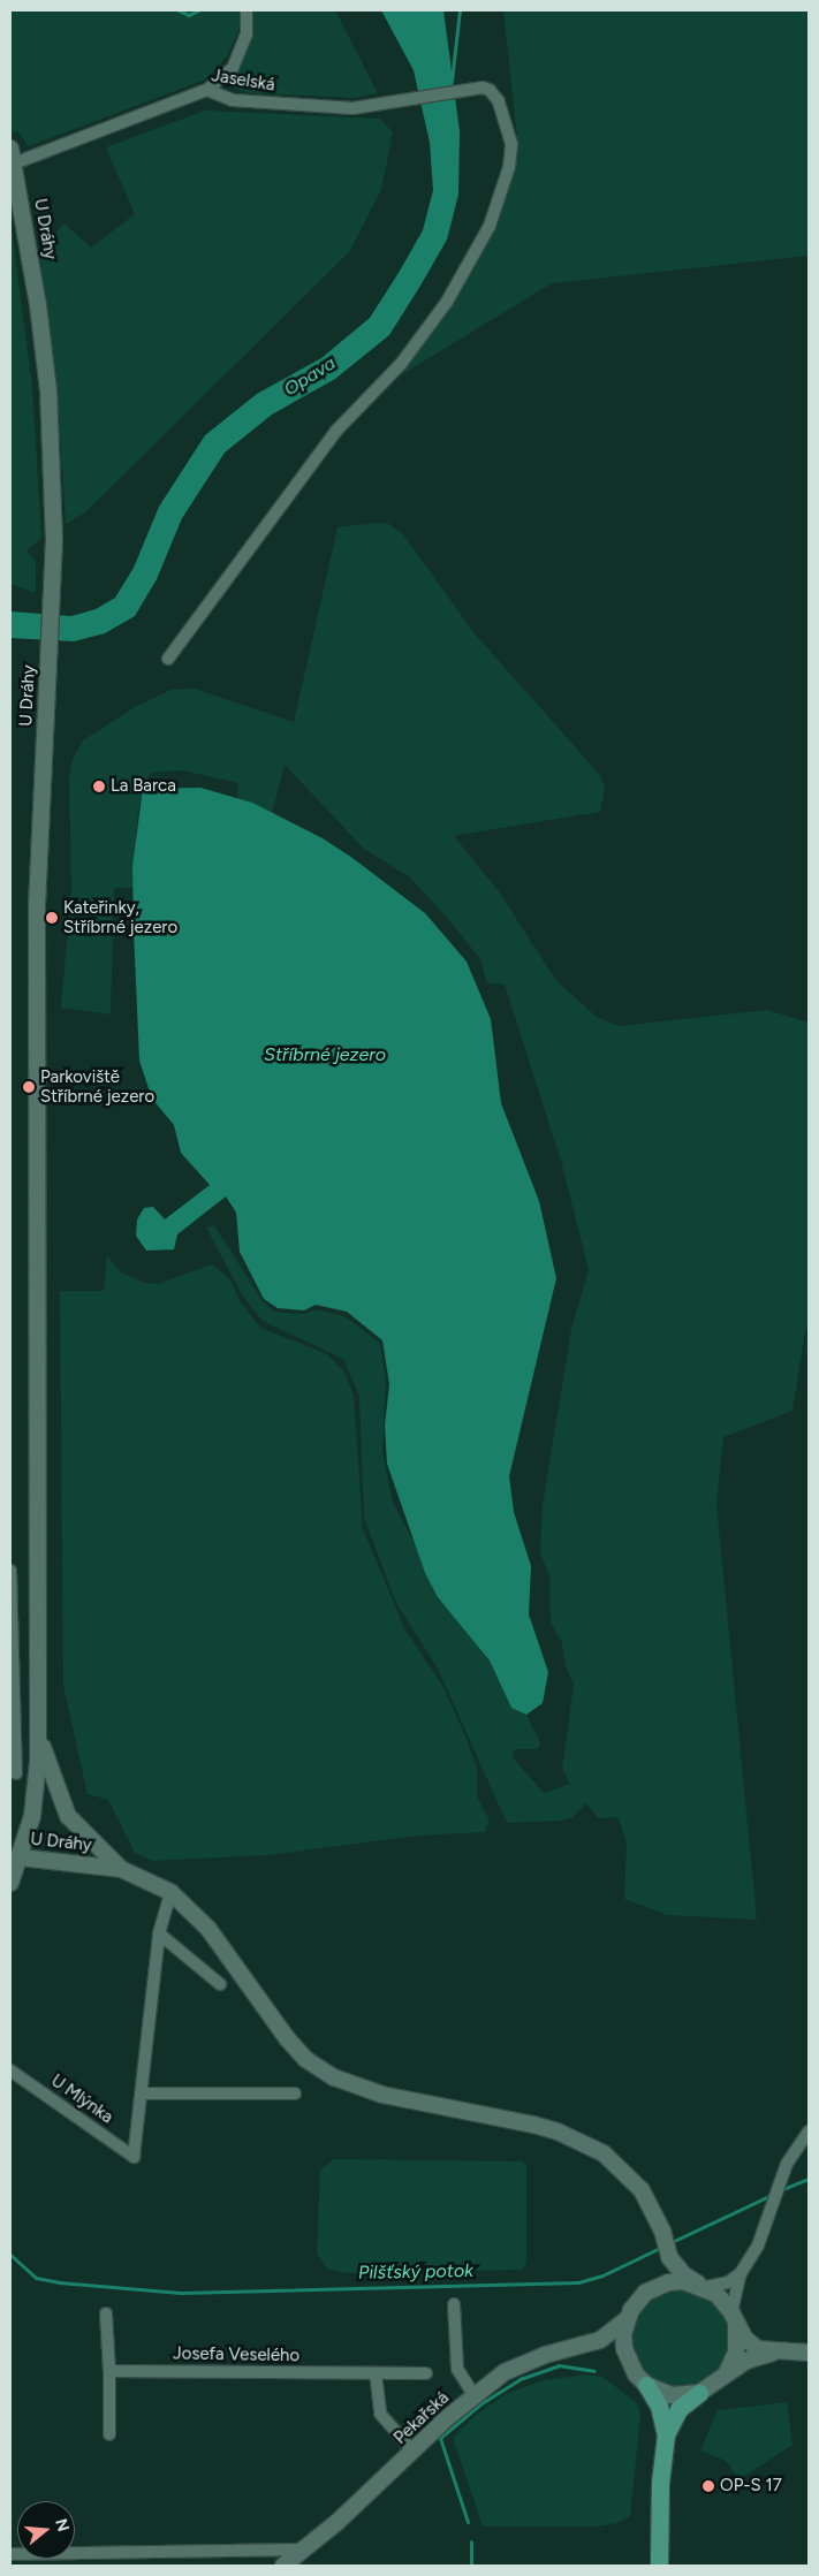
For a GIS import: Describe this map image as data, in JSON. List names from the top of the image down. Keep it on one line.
{"streets":{"street":["Jaselská","U Dráhy","U Mlýnka","Josefa Veselého","Pekařská"]},"crossings":[["Jaselská","U Dráhy"]],"water":["Opava","Stříbrné jezero","Pilšťský potok"],"places":["La Barca","Kateřinky, Stříbrné jezero","Parkoviště Stříbrné jezero","OP-S 17"],"north":"right"}
